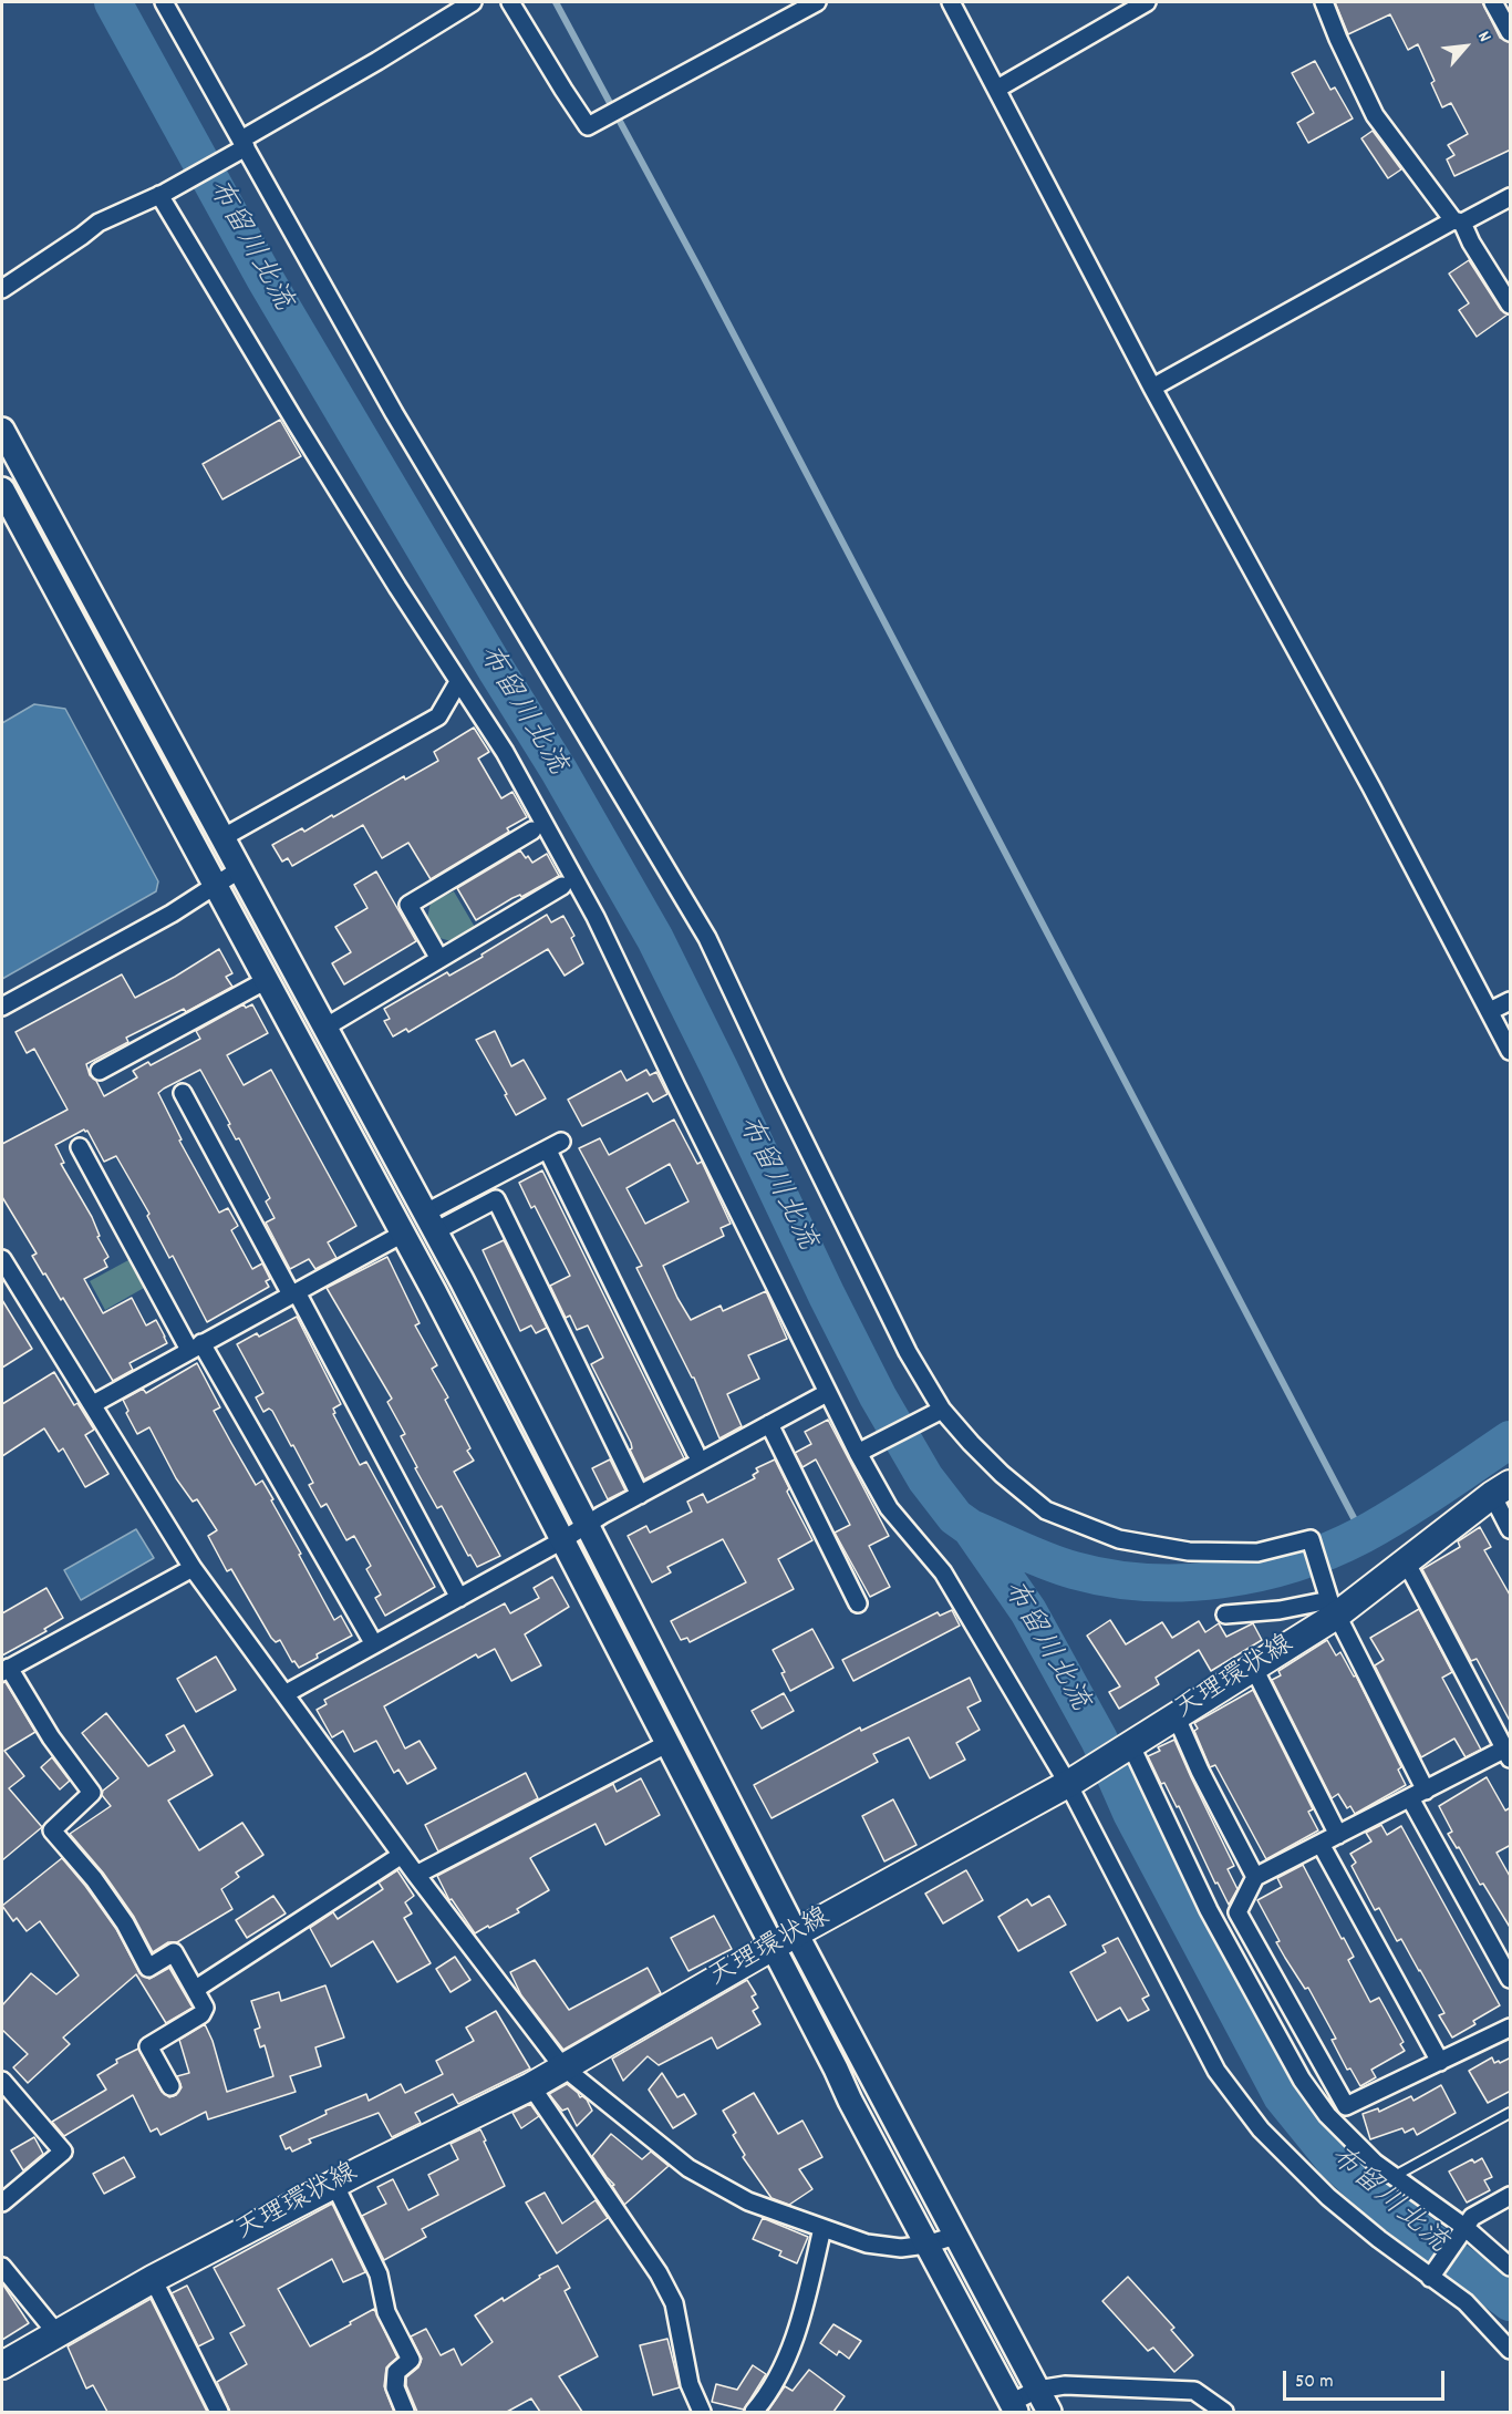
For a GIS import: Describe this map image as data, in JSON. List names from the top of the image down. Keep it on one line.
{"streets":{"main road":["天理環状線"]},"water":["布留川北流"],"scale_bar":"50 m","north":"top right"}
